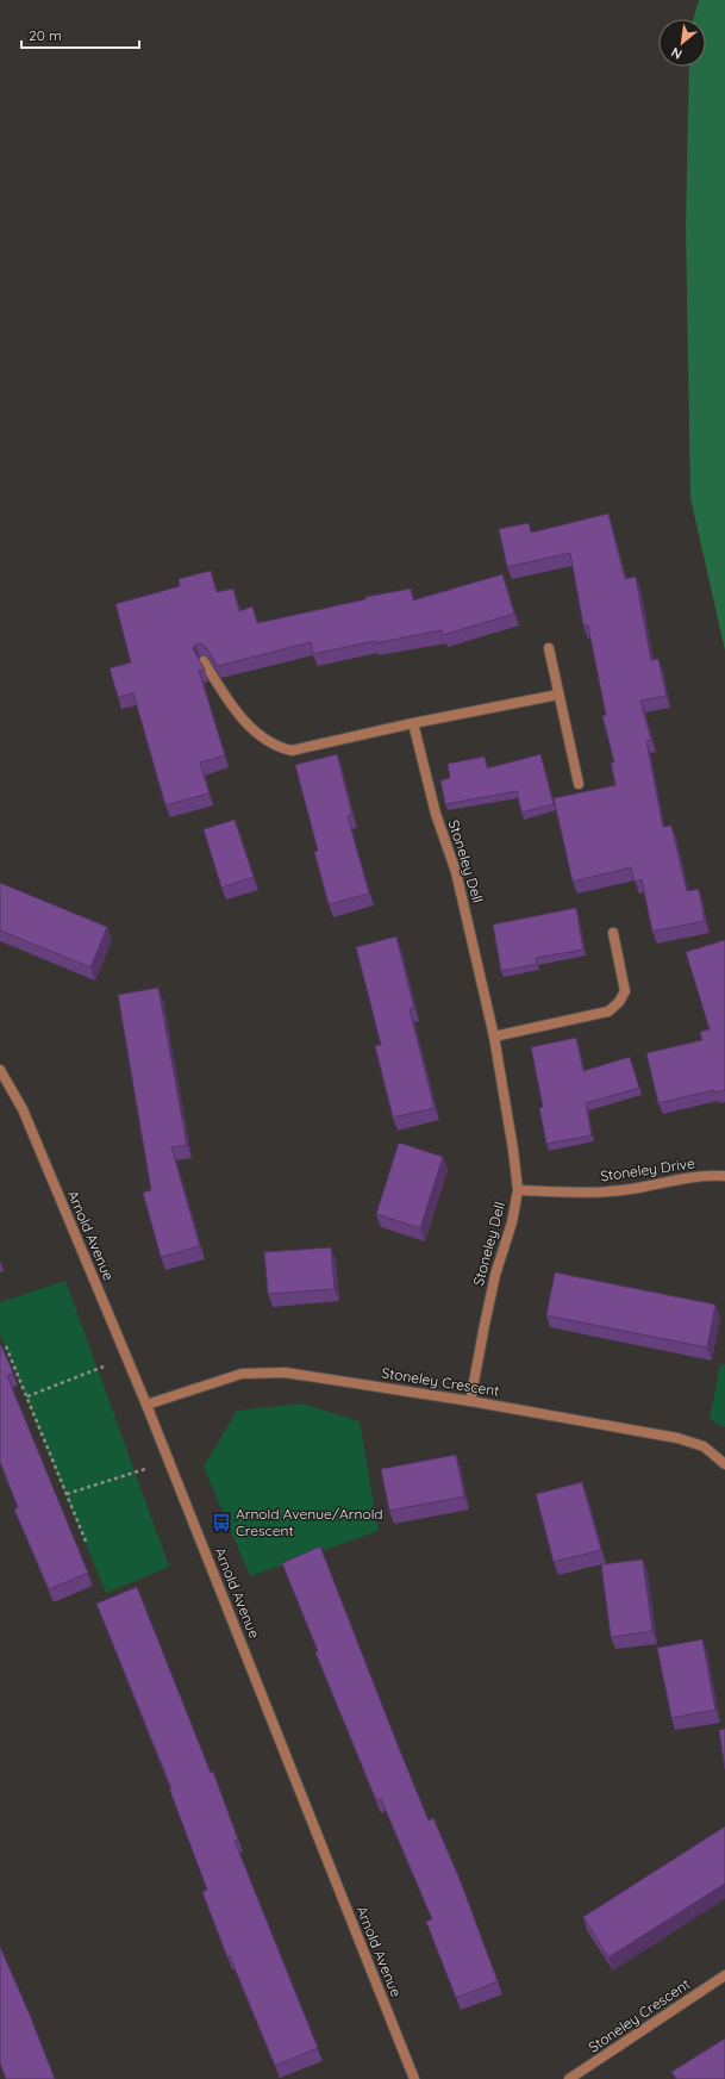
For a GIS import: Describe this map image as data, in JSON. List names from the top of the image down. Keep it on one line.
{"streets":{"street":["Stoneley Dell","Stoneley Drive","Arnold Avenue","Stoneley Crescent"]},"crossings":[["Stoneley Dell","Stoneley Drive"],["Stoneley Dell","Stoneley Crescent"],["Arnold Avenue","Stoneley Crescent"]],"places":{"bus stop":["Arnold Avenue/Arnold Crescent"]},"scale_bar":"20 m","north":"bottom left"}
